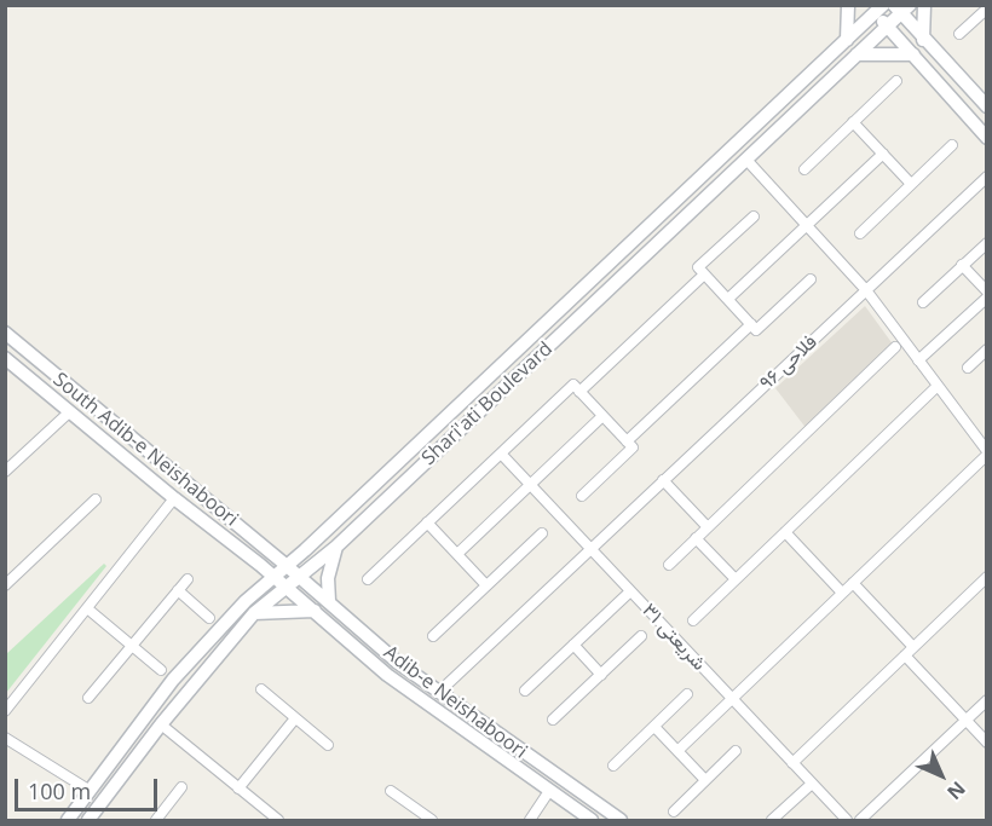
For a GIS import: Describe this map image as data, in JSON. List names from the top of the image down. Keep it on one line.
{"streets":{"main road":["Shari'ati Boulevard","South Adib-e Neishaboori","Adib-e Neishaboori"],"street":["فلاحی ۹۶","شریعتی ۳۱"]},"crossings":[["فلاحی ۹۶","شریعتی ۳۱"],["فلاحی ۹۶","Adib-e Neishaboori"],["Shari'ati Boulevard","South Adib-e Neishaboori"],["Shari'ati Boulevard","Adib-e Neishaboori"],["South Adib-e Neishaboori","Adib-e Neishaboori"]],"scale_bar":"100 m","north":"bottom right"}
